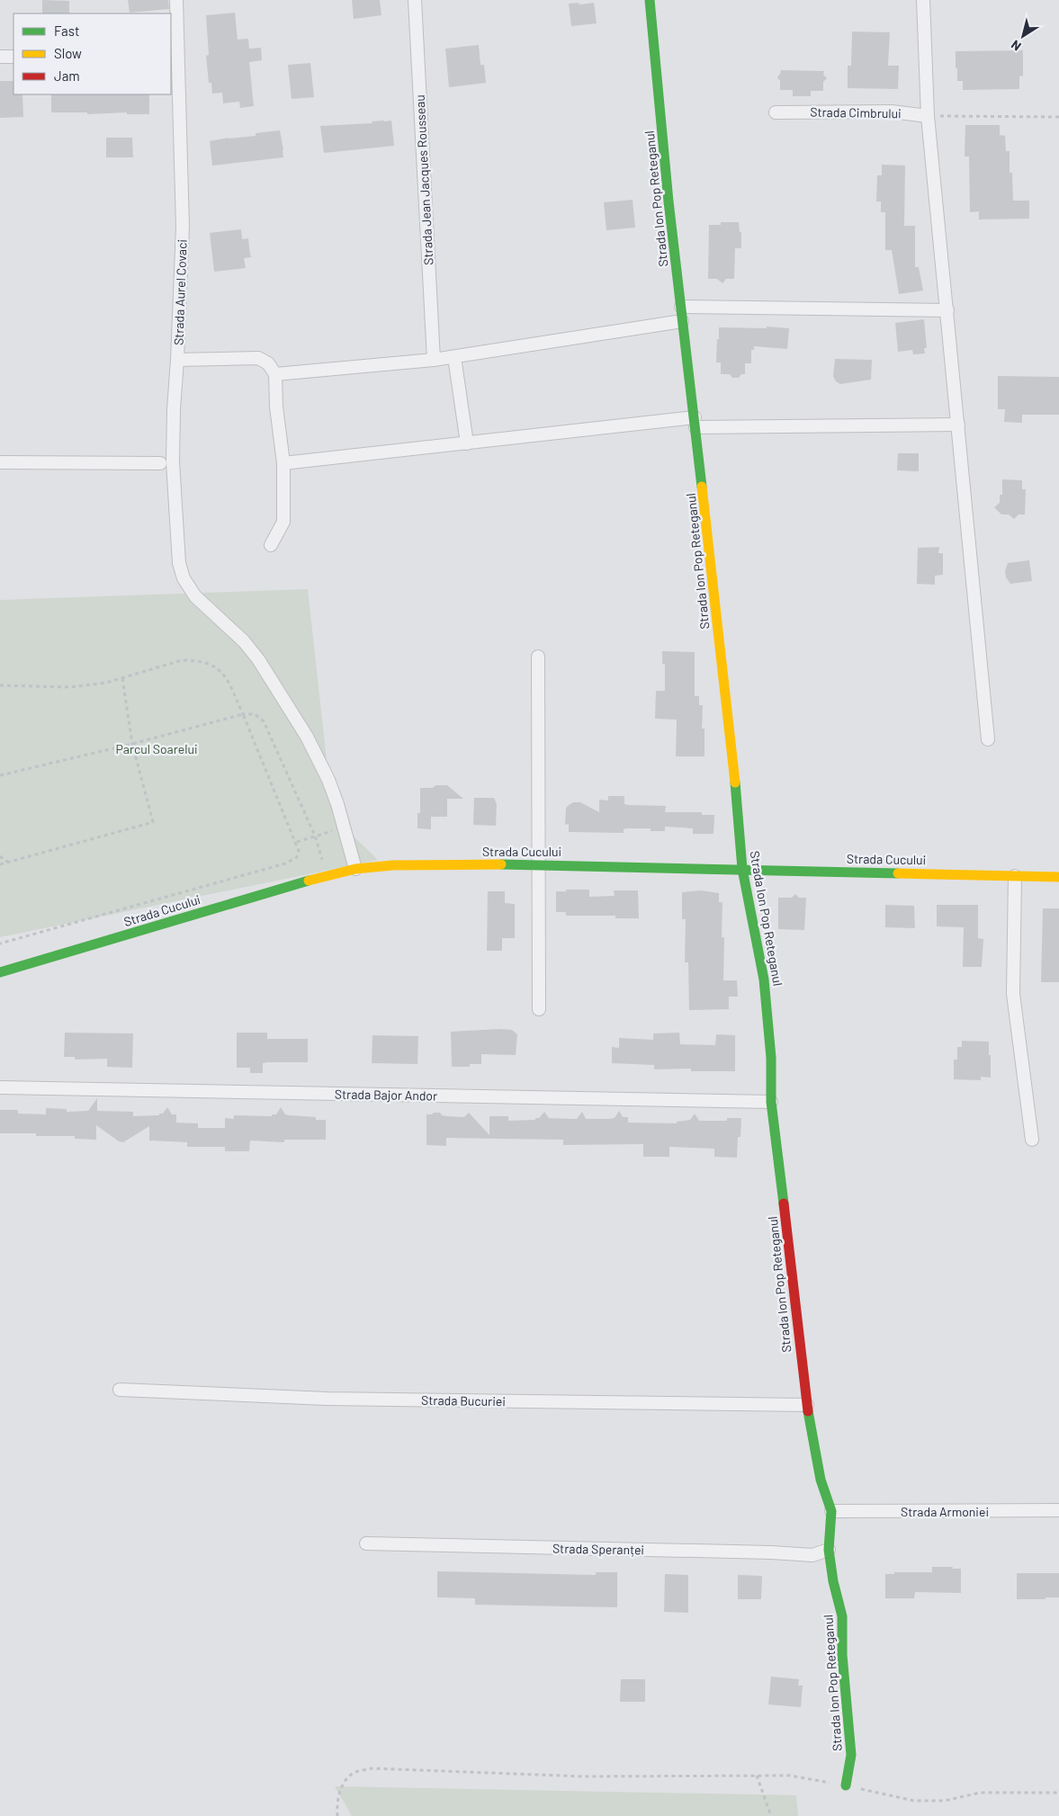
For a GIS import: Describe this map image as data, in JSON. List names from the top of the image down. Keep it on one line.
{"streets":{"street":["Strada Cimbrului","Strada Jean Jacques Rousseau","Strada Ion Pop Reteganul","Strada Aurel Covaci","Strada Cucului","Strada Bajor Andor","Strada Bucuriei","Strada Armoniei","Strada Speranței"]},"crossings":[["Strada Ion Pop Reteganul","Strada Cucului"],["Strada Ion Pop Reteganul","Strada Bajor Andor"],["Strada Ion Pop Reteganul","Strada Bucuriei"],["Strada Ion Pop Reteganul","Strada Armoniei"],["Strada Ion Pop Reteganul","Strada Speranței"]],"parks":["Parcul Soarelui"],"legend":["Fast","Slow","Jam"],"north":"bottom left"}
